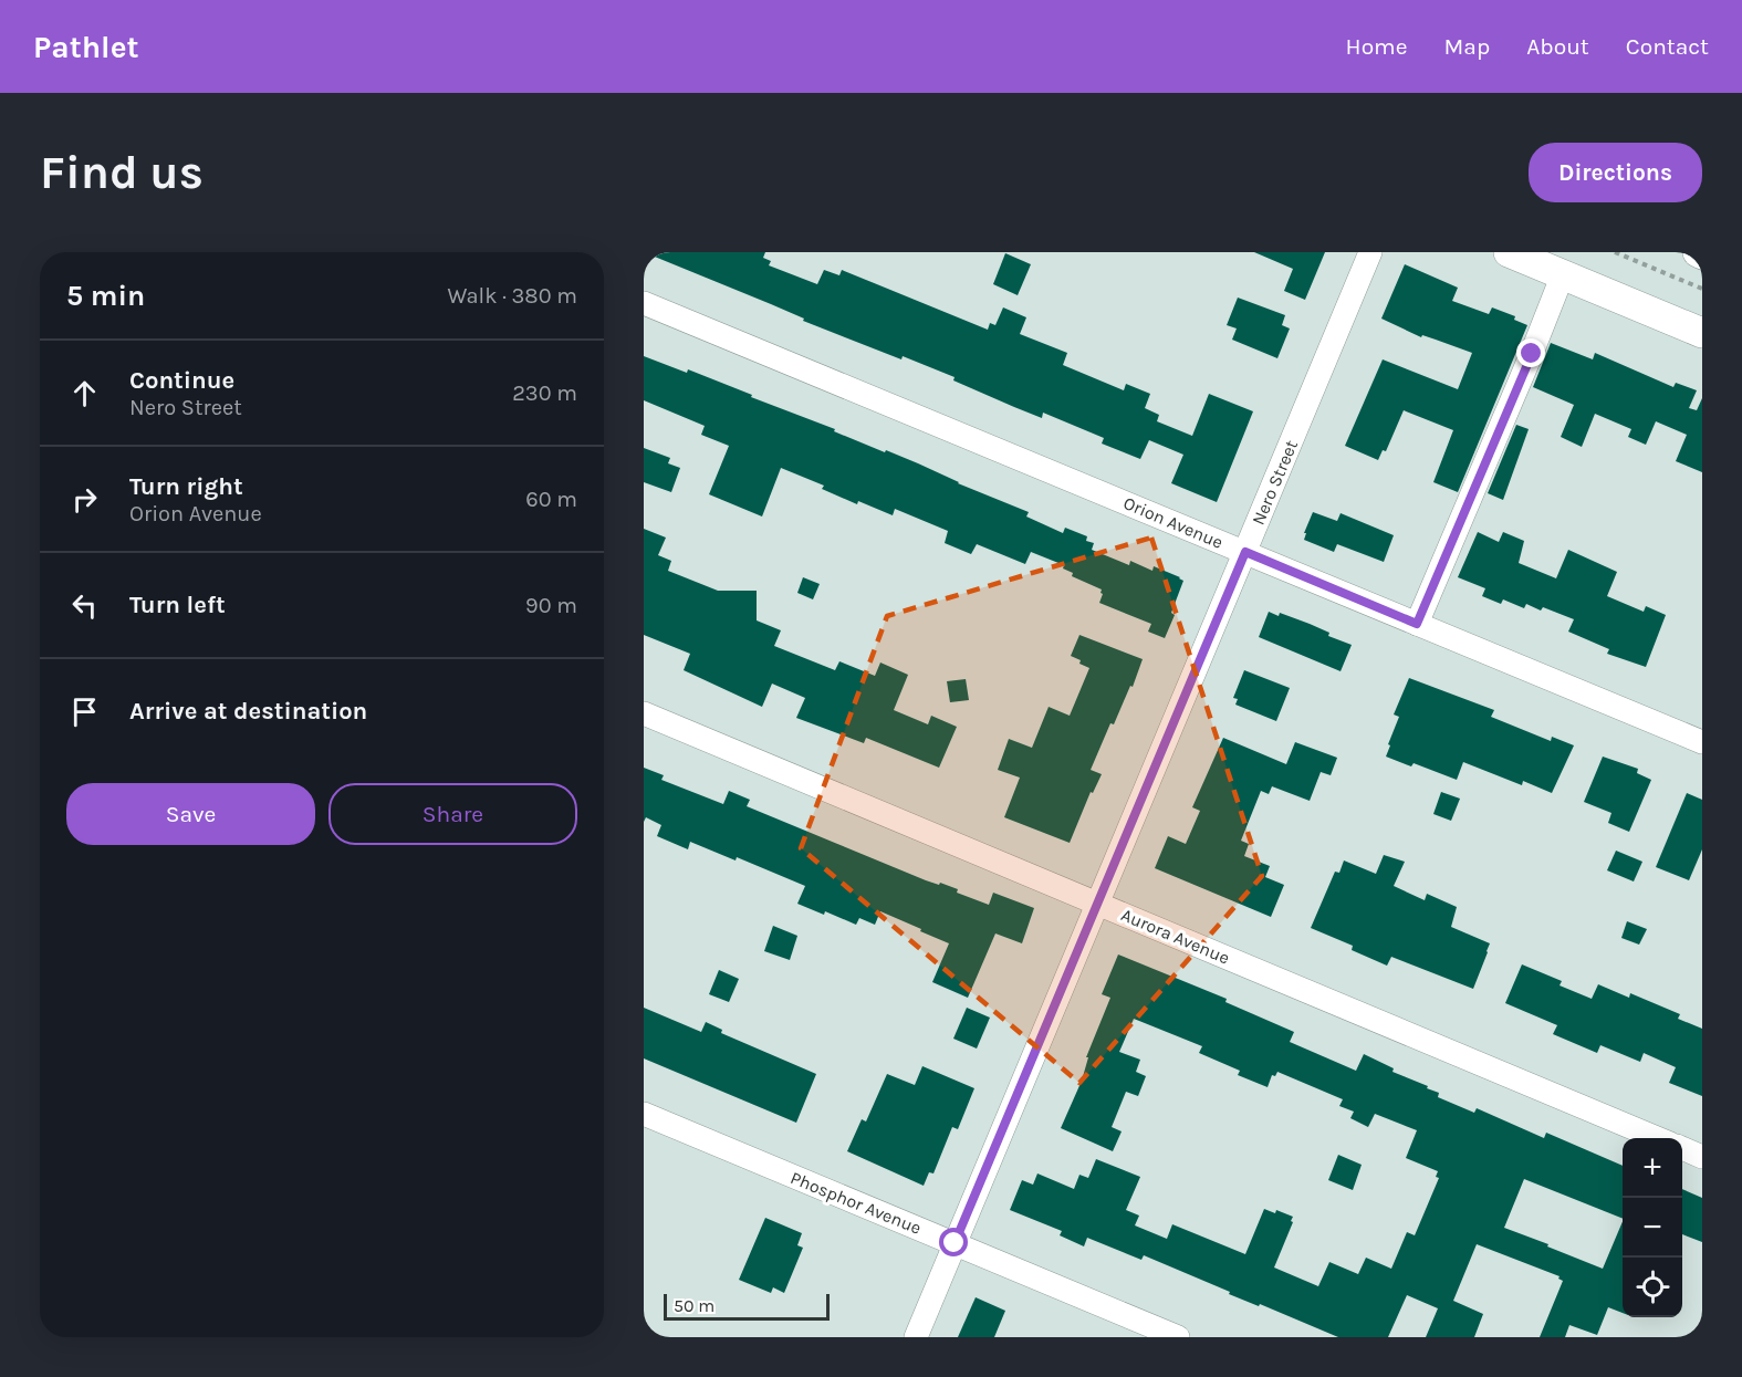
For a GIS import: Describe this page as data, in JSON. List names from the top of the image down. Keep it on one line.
{"streets":{"street":["Nero Street","Orion Avenue","Aurora Avenue","Phosphor Avenue"]},"crossings":[["Nero Street","Orion Avenue"],["Nero Street","Aurora Avenue"],["Nero Street","Phosphor Avenue"]],"scale_bar":"50 m","page":{"header":"Pathlet","nav":["Home","Map","About","Contact"],"buttons":["Directions",["Save","Share"]],"title":"Find us","heading":["5 min","Walk · 380 m"],"list":[["Continue","Nero Street","230 m"],["Turn right","Orion Avenue","60 m"],["Turn left","90 m"],"Arrive at destination"],"map_buttons":["+","−"],"scale":"50 m"}}
